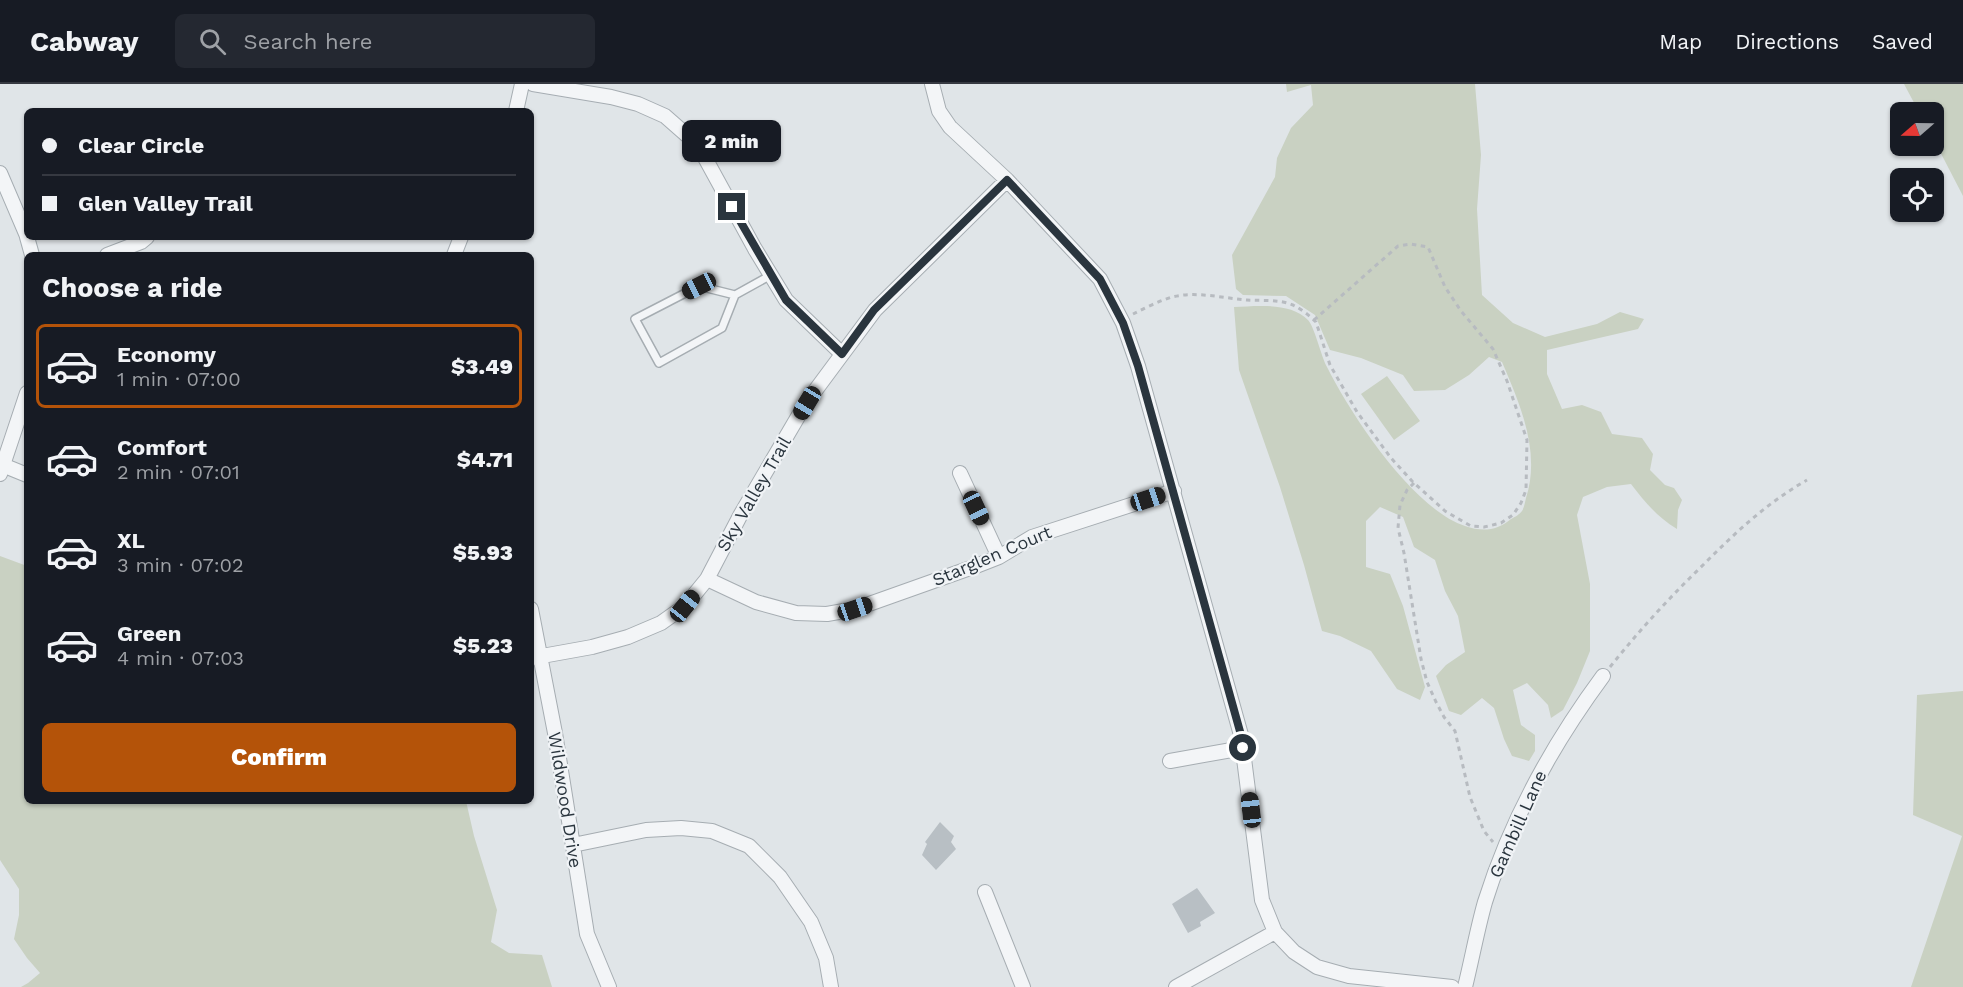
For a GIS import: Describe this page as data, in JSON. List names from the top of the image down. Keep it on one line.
{"streets":{"street":["Sky Valley Trail","Starglen Court","Wildwood Drive","Gambill Lane"]},"crossings":[["Sky Valley Trail","Starglen Court"],["Sky Valley Trail","Wildwood Drive"]],"north":"left","page":{"header":"Cabway","search":"Search here","nav":["Map","Directions","Saved"],"banner":["Clear Circle","Glen Valley Trail"],"bubble":"2 min","heading":"Choose a ride","list":[{"name":"Economy","note":"1 min · 07:00","value":"$3.49"},{"name":"Comfort","note":"2 min · 07:01","value":"$4.71"},{"name":"XL","note":"3 min · 07:02","value":"$5.93"},{"name":"Green","note":"4 min · 07:03","value":"$5.23"}],"buttons":"Confirm"}}
